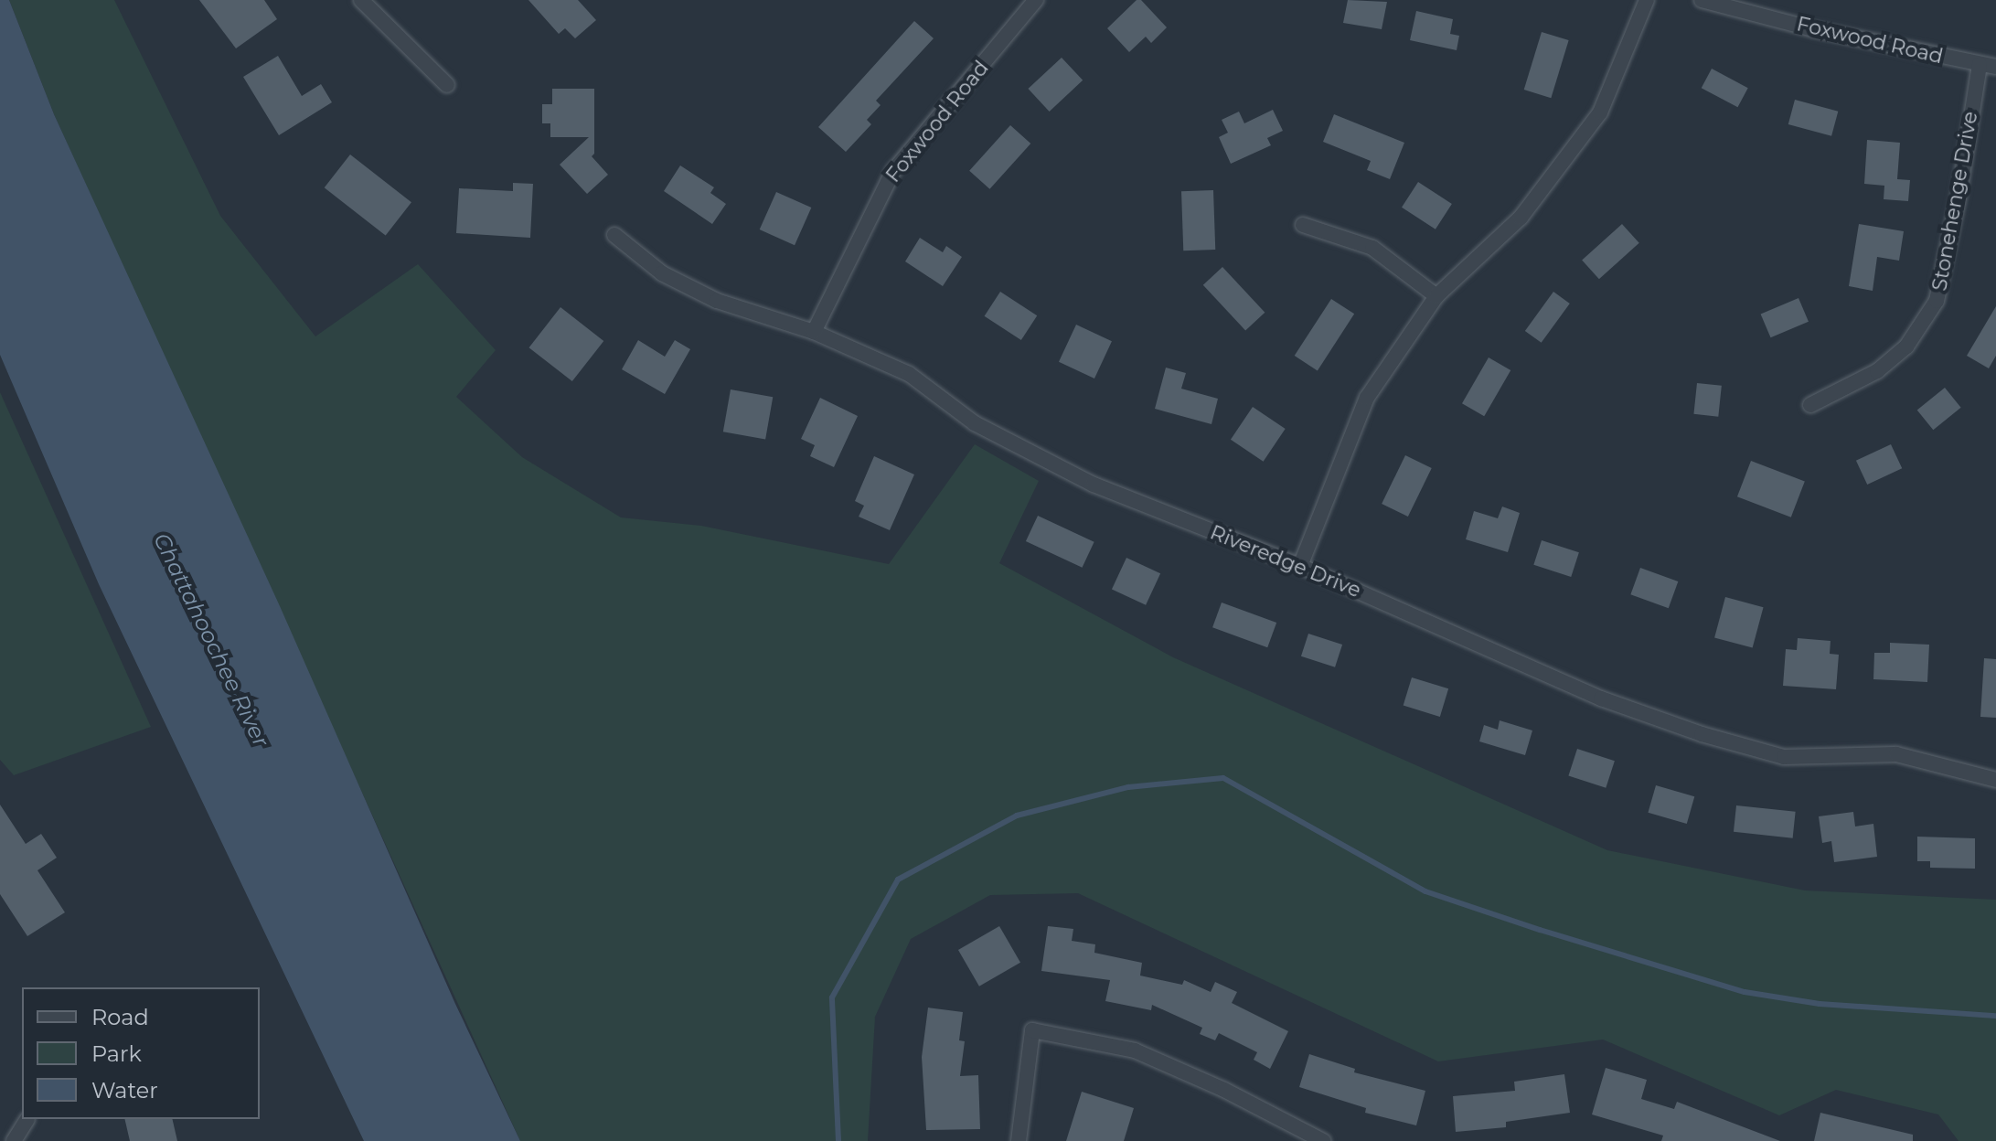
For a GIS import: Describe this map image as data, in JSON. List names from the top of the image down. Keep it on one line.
{"streets":{"street":["Foxwood Road","Stonehenge Drive","Riveredge Drive"]},"crossings":[["Foxwood Road","Stonehenge Drive"],["Foxwood Road","Riveredge Drive"]],"water":["Chattahoochee River"],"legend":["Road","Park","Water"]}
